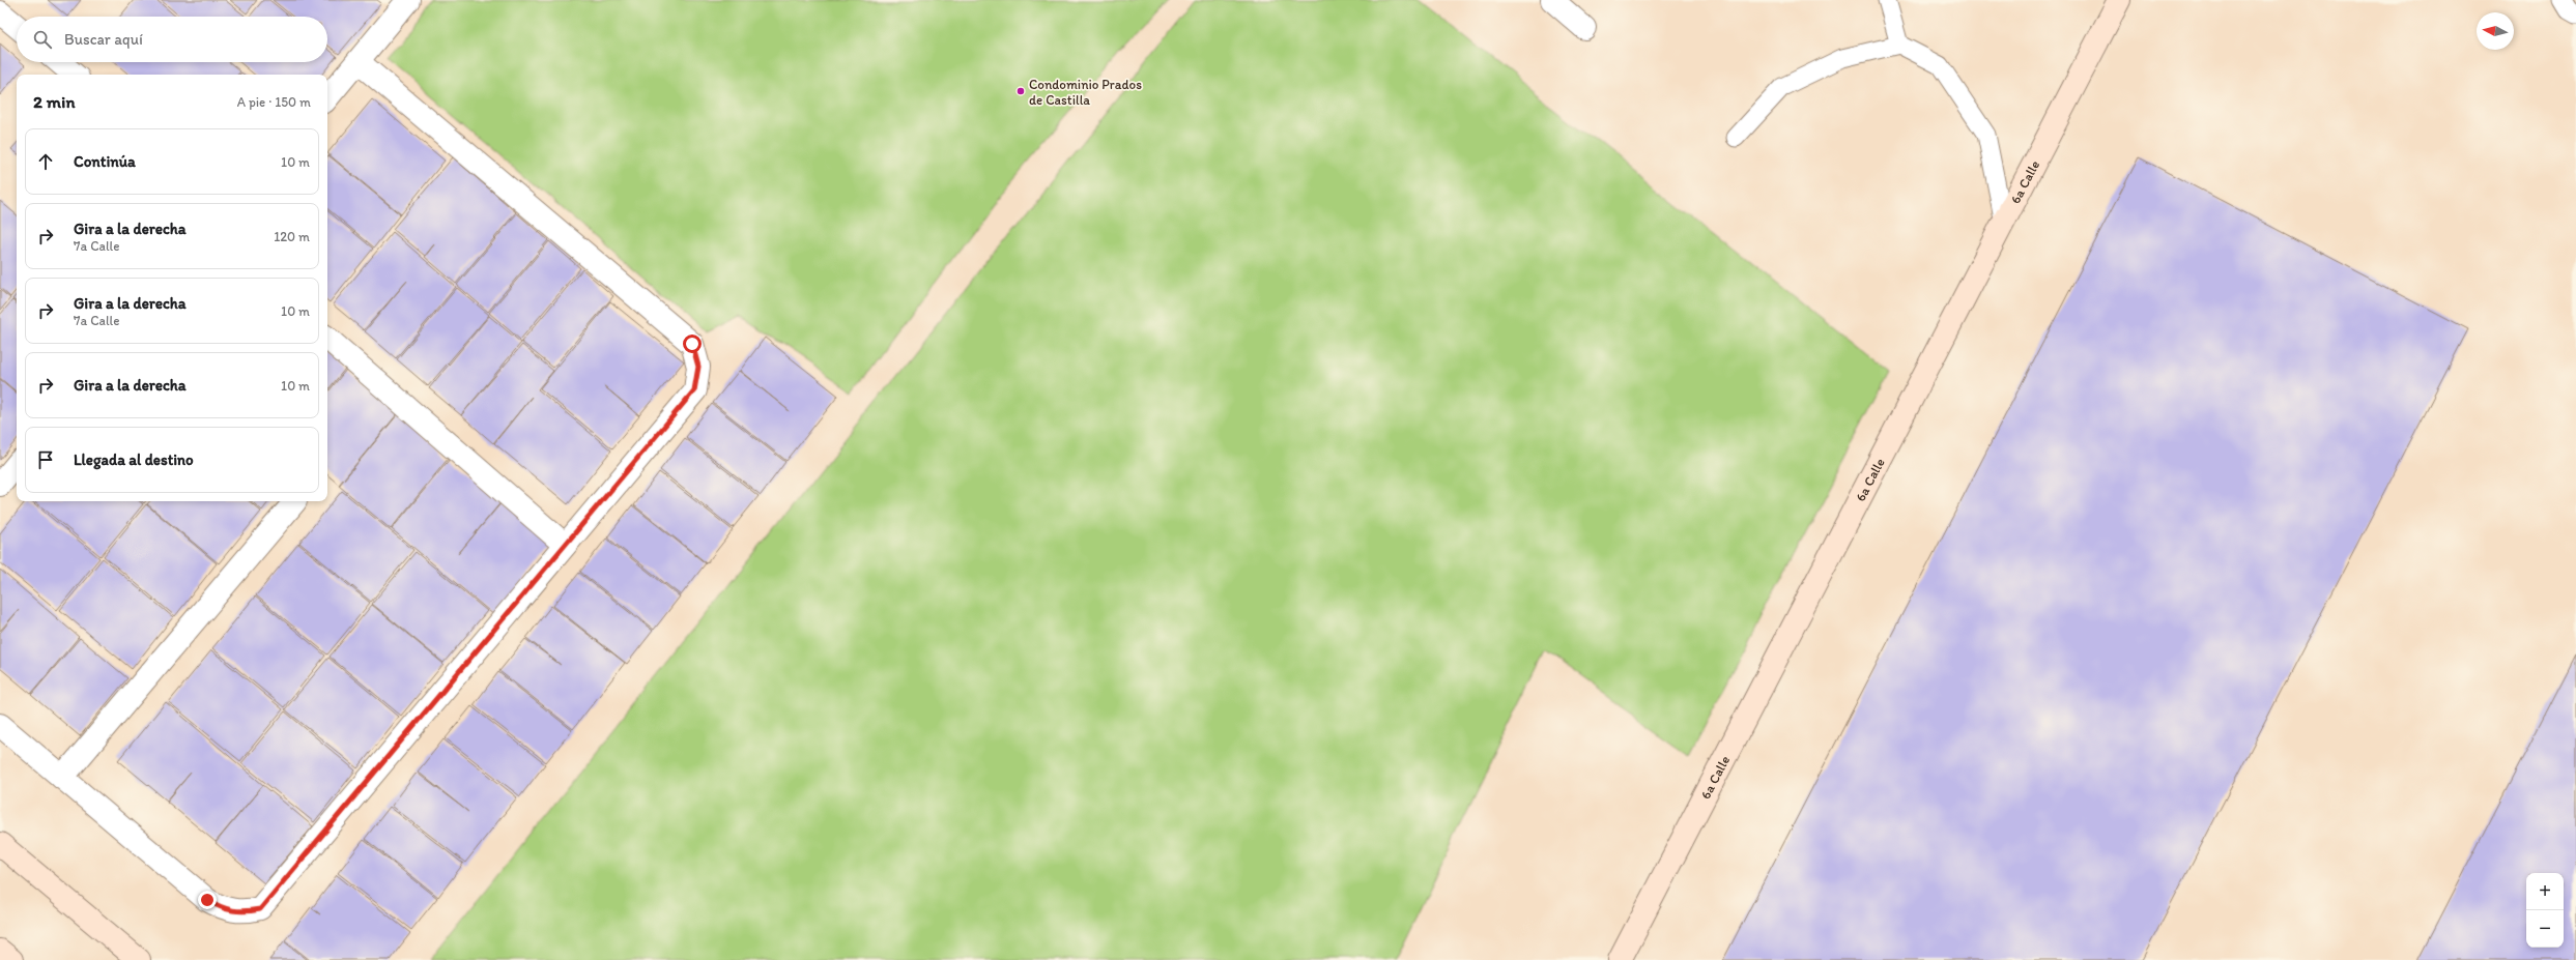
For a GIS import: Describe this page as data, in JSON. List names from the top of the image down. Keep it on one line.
{"streets":{"main road":["6a Calle"]},"places":["Condominio Prados de Castilla"],"north":"left","page":{"search":"Buscar aquí","heading":["2 min","A pie · 150 m"],"list":[["Continúa","10 m"],["Gira a la derecha","7a Calle","120 m"],["Gira a la derecha","7a Calle","10 m"],["Gira a la derecha","10 m"],"Llegada al destino"],"map_buttons":["+","−"]}}
